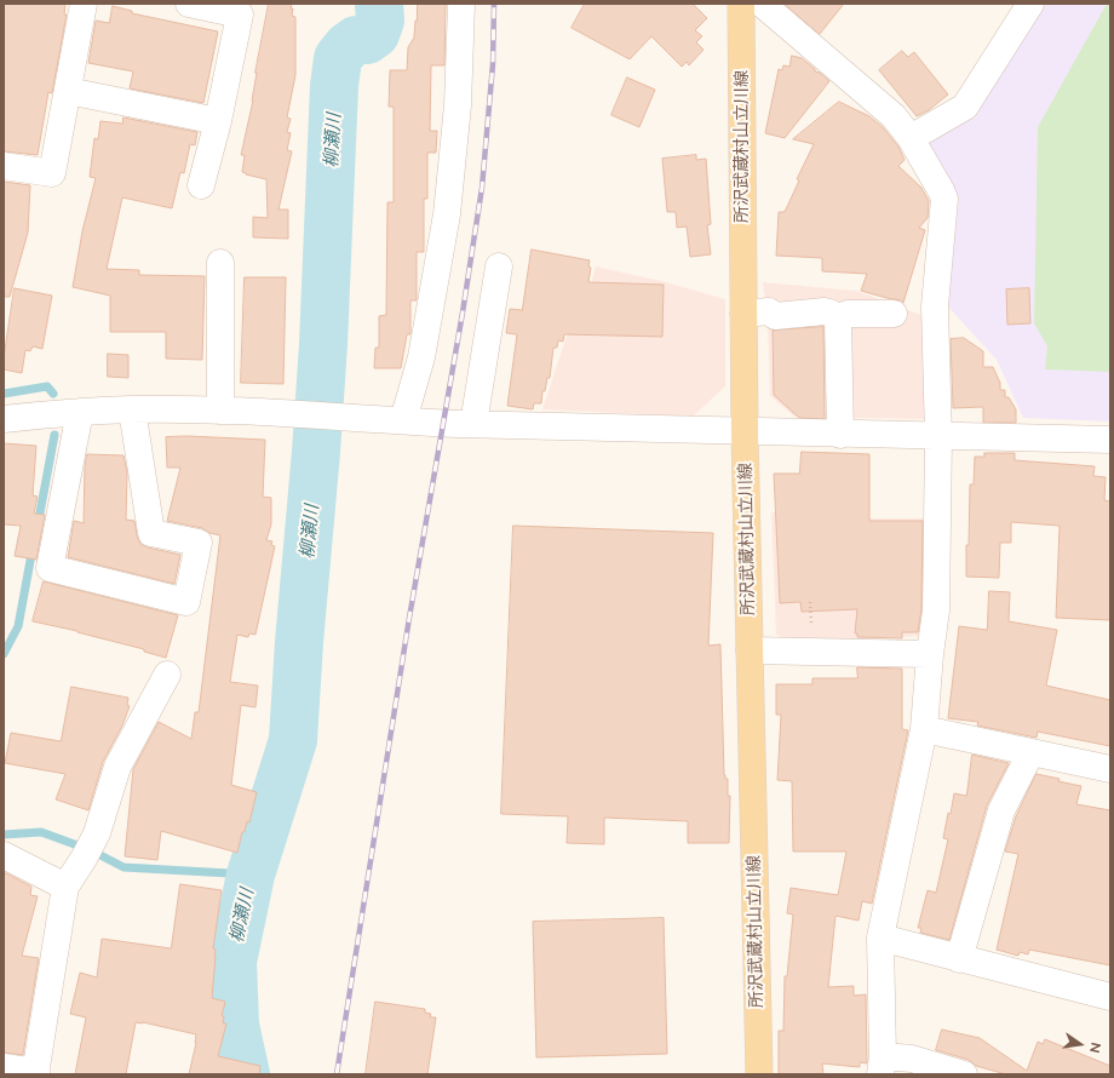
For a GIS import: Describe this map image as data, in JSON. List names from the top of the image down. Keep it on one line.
{"streets":{"main road":["所沢武蔵村山立川線"]},"water":["柳瀬川"],"north":"right"}
